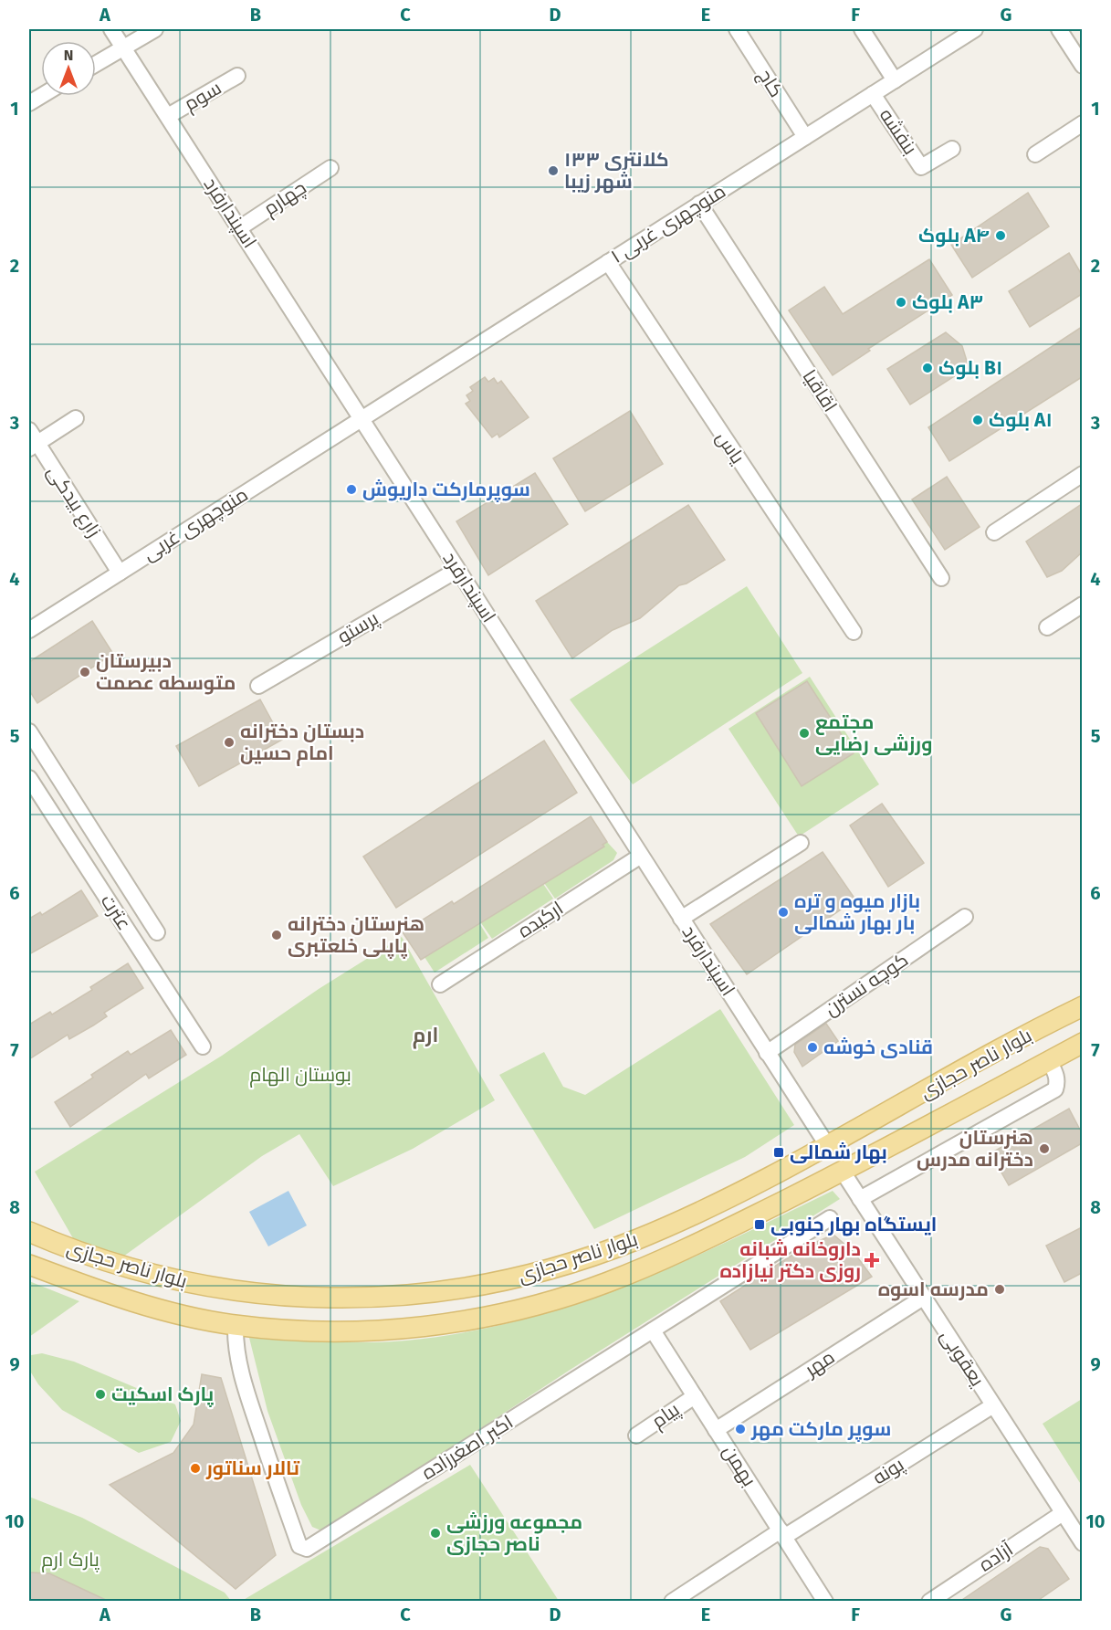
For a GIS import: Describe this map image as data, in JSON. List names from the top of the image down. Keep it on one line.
{"streets":{"main road":["بلوار ناصر حجازی"],"street":["کاج","سوم","بنفشه","چهارم","اسپندارفرد","منوچهری غربی ۱","اقاقیا","یاس","زارع بیدکی","منوچهری غربی","پرستو","عترت","ارکیده","کوچه نسترن","یعقوبی","مهر","پیام","اکبر اصغرزاده","بهمن","پونه","آزاده"]},"crossings":[["کاج","منوچهری غربی ۱"],["سوم","اسپندارفرد"],["بنفشه","منوچهری غربی ۱"],["چهارم","اسپندارفرد"],["اسپندارفرد","منوچهری غربی ۱"],["اسپندارفرد","منوچهری غربی"],["اسپندارفرد","پرستو"],["اسپندارفرد","ارکیده"],["اسپندارفرد","کوچه نسترن"],["اسپندارفرد","بلوار ناصر حجازی"],["منوچهری غربی ۱","اقاقیا"],["منوچهری غربی ۱","یاس"],["منوچهری غربی ۱","منوچهری غربی"],["زارع بیدکی","منوچهری غربی"],["بلوار ناصر حجازی","یعقوبی"],["بلوار ناصر حجازی","اکبر اصغرزاده"],["یعقوبی","مهر"],["یعقوبی","پونه"],["یعقوبی","آزاده"],["مهر","بهمن"],["پیام","بهمن"],["اکبر اصغرزاده","بهمن"],["بهمن","پونه"]],"districts":["ارم"],"parks":["بوستان الهام","پارک ارم"],"places":{"other":["کلانتری ۱۳۳ شهر زیبا","بلوک A۴","بلوک A۳","بلوک B۱","بلوک A۱","سوپرمارکت داریوش","دبیرستان متوسطه عصمت","مجتمع ورزشی رضایی","دبستان دخترانه امام حسین","بازار میوه و تره بار بهار شمالی","هنرستان دخترانه پاپلی خلعتبری","قنادی خوشه","هنرستان دخترانه مدرس","مدرسه اسوه","پارک اسکیت","سوپر مارکت مهر","تالار سناتور","مجموعه ورزشی ناصر حجازی"],"transit":["بهار شمالی","ایستگاه بهار جنوبی"],"health":["داروخانه شبانه روزی دکتر نیازاده"]},"north":"top","grid":{"columns":["A","B","C","D","E","F","G"],"rows":["1","2","3","4","5","6","7","8","9","10"]}}
